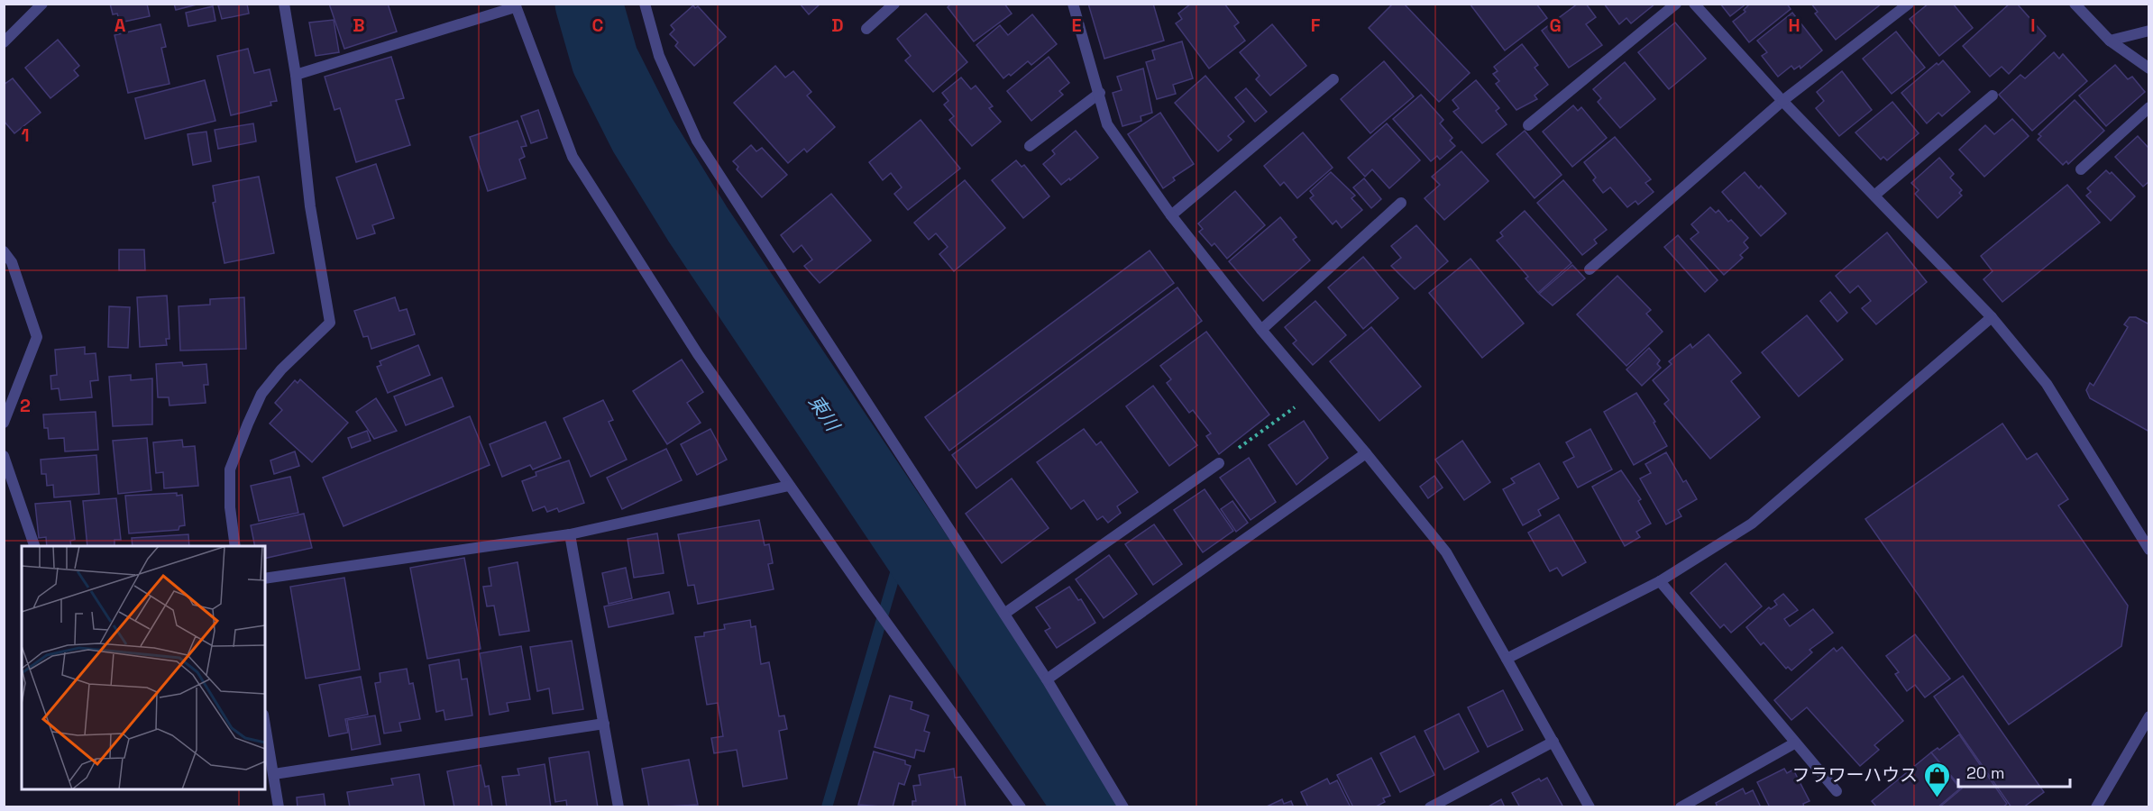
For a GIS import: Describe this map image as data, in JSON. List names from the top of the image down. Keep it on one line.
{"water":["東川"],"places":{"shop":["フラワーハウス"]},"scale_bar":"20 m","grid":{"columns":["A","B","C","D","E","F","G","H","I"],"rows":["1","2"]}}
